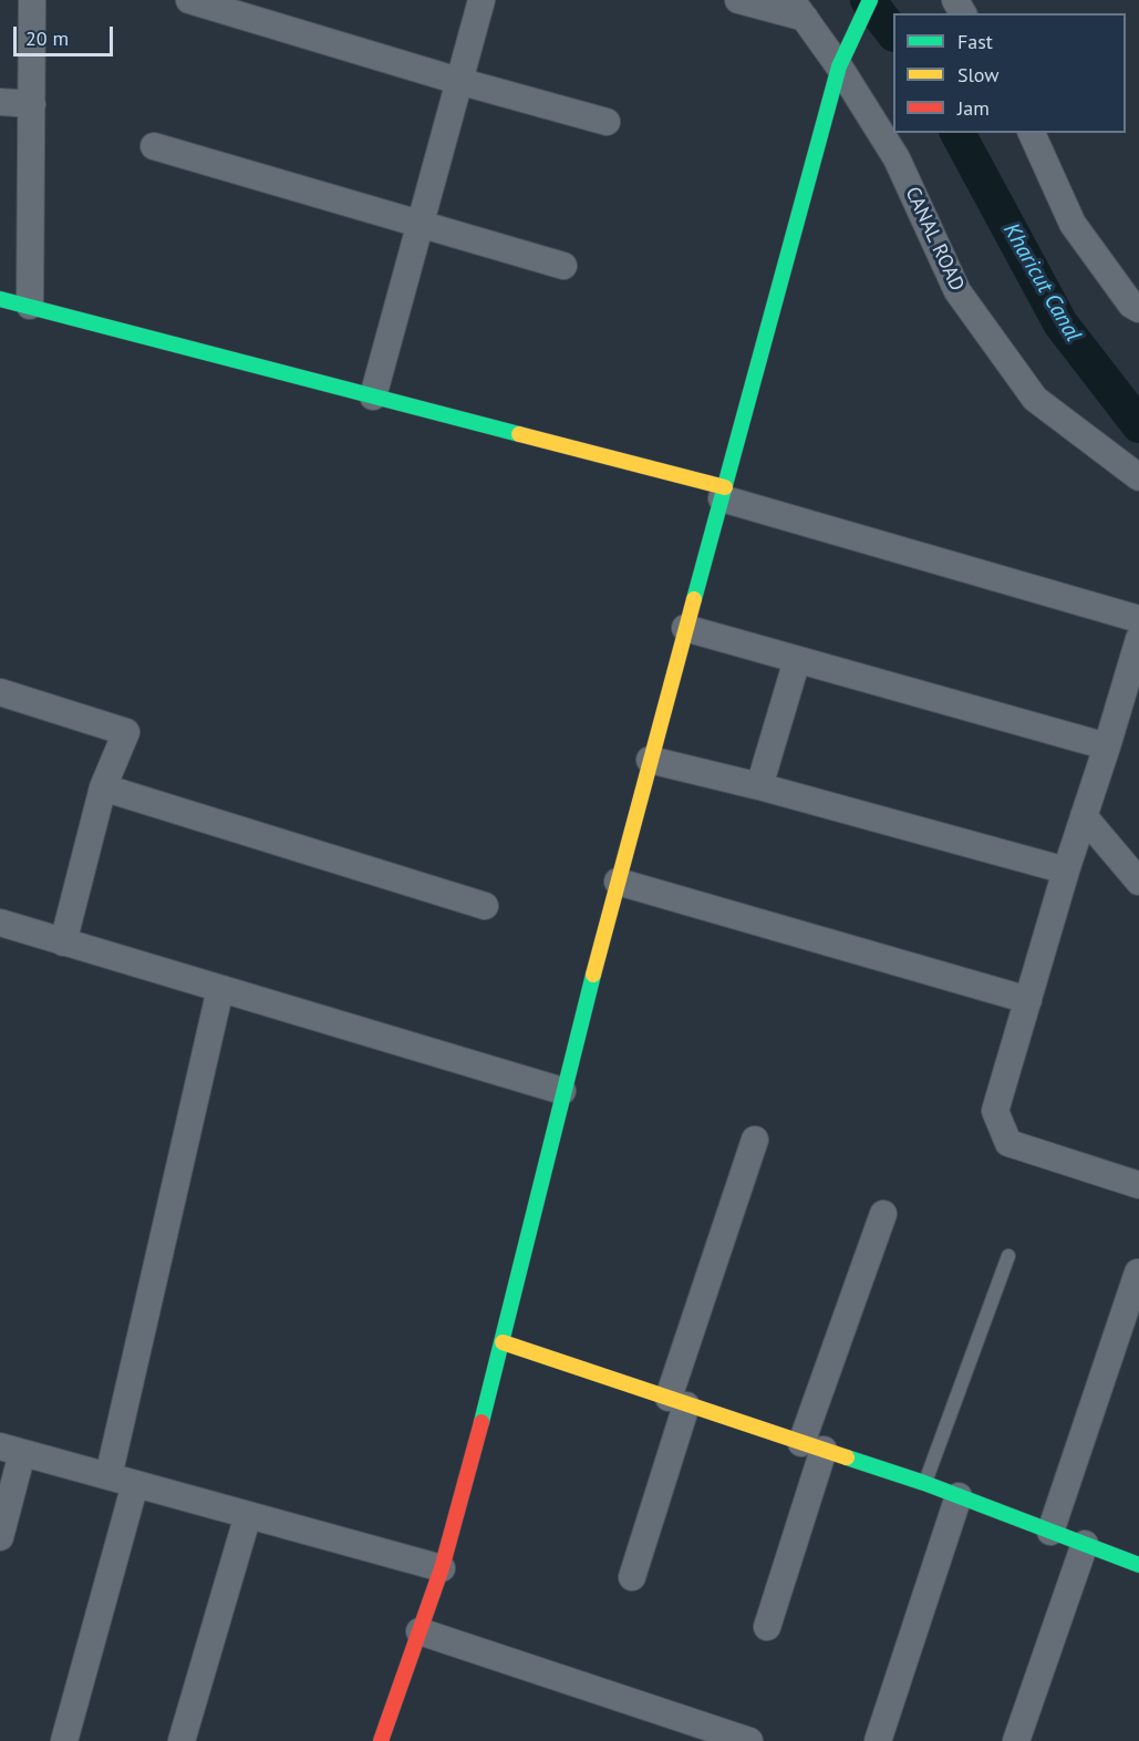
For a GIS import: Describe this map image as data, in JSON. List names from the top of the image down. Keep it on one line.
{"streets":{"street":["CANAL ROAD"]},"water":["Kharicut Canal"],"legend":["Fast","Slow","Jam"],"scale_bar":"20 m"}
